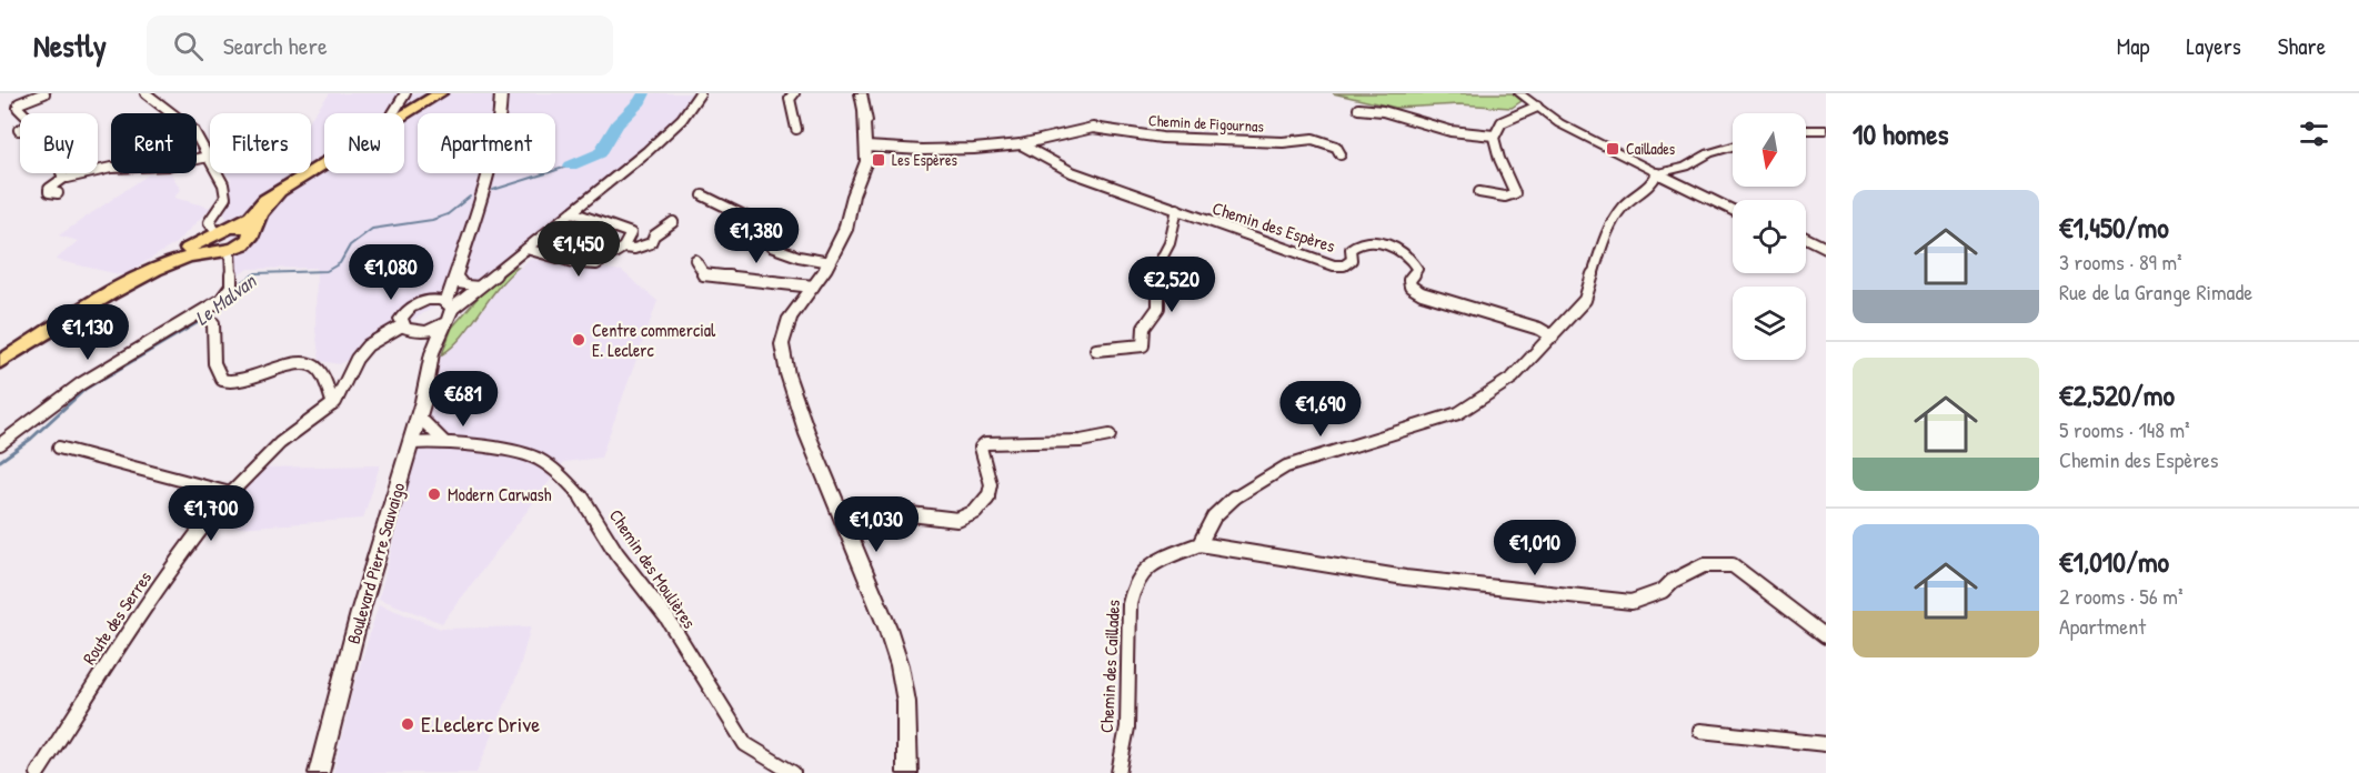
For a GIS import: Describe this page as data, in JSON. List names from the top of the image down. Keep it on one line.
{"streets":{"main road":["Boulevard Pierre Sauvaigo"],"street":["Chemin de Figournas","Chemin des Espères","Chemin des Moulières","Route des Serres","Chemin des Caillades"]},"crossings":[["Chemin de Figournas","Chemin des Espères"],["Boulevard Pierre Sauvaigo","Chemin des Moulières"]],"water":["Le Malvan"],"places":{"transit":["Caillades","Les Espères"],"other":["Centre commercial E. Leclerc","Modern Carwash","E.Leclerc Drive"]},"north":"bottom","page":{"header":"Nestly","search":"Search here","nav":["Map","Layers","Share"],"heading":"10 homes","chip":["Buy","Rent","Filters","New","Apartment"],"list":[{"name":"€1,450/mo","note":"3 rooms · 89 m² · Rue de la Grange Rimade"},{"name":"€2,520/mo","note":"5 rooms · 148 m² · Chemin des Espères"},{"name":"€1,010/mo","note":"2 rooms · 56 m² · Apartment"}],"price":["€1,380","€1,450","€1,080","€2,520","€1,130","€681","€1,690","€1,700","€1,030","€1,010"]}}
